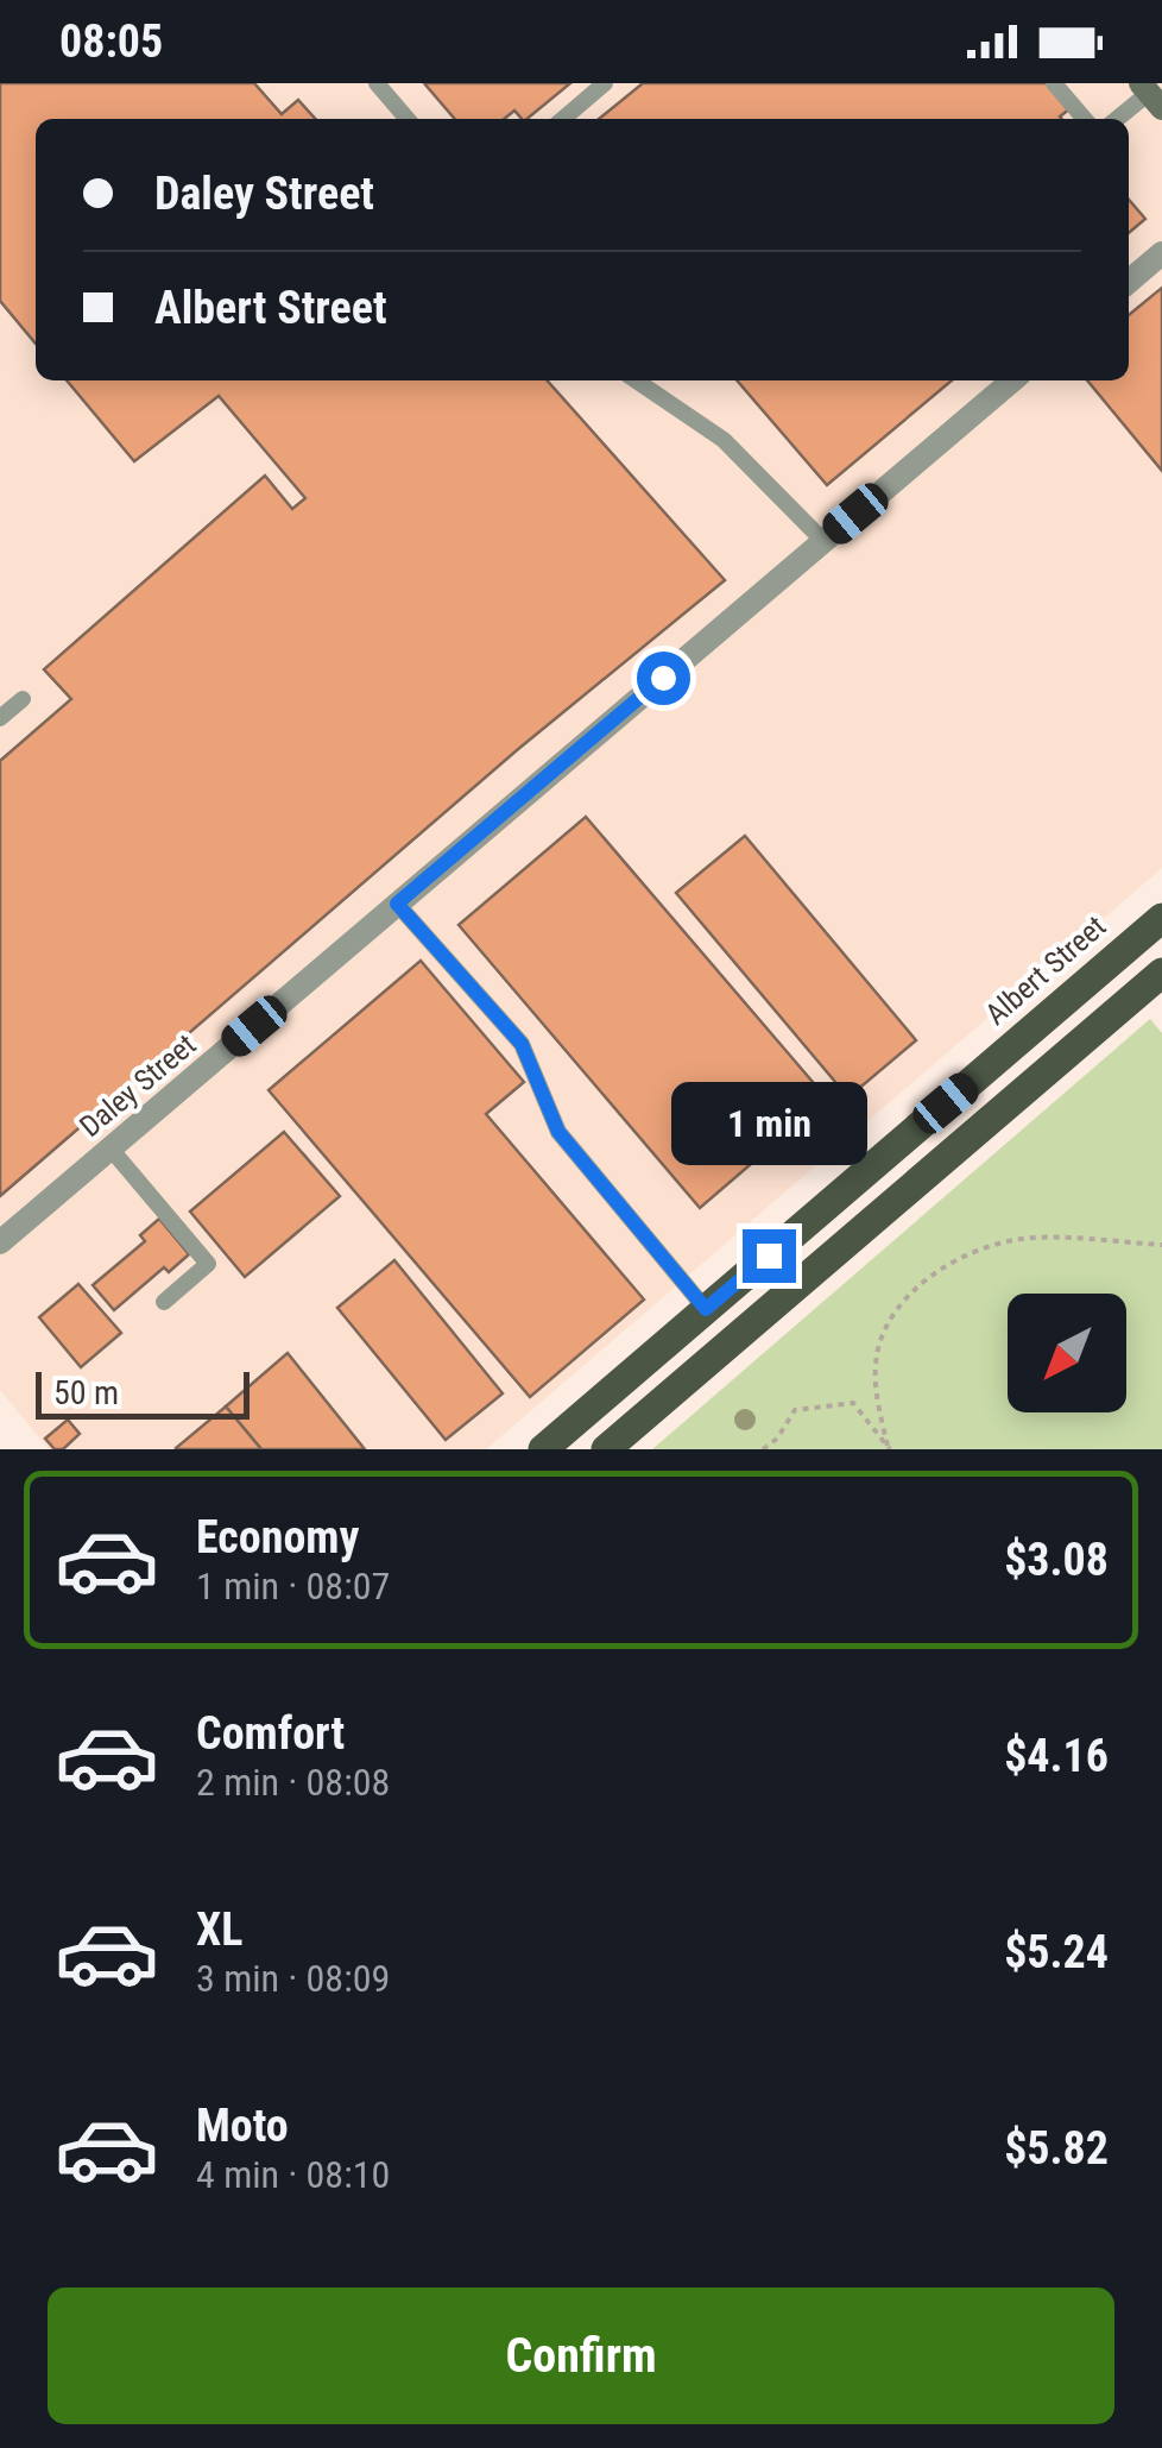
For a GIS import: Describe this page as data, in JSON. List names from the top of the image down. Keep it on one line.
{"streets":{"main road":["Albert Street"],"street":["Daley Street"]},"scale_bar":"50 m","north":"bottom left","page":{"status":"08:05","banner":["Daley Street","Albert Street"],"bubble":"1 min","scale":"50 m","list":[{"name":"Economy","note":"1 min · 08:07","value":"$3.08"},{"name":"Comfort","note":"2 min · 08:08","value":"$4.16"},{"name":"XL","note":"3 min · 08:09","value":"$5.24"},{"name":"Moto","note":"4 min · 08:10","value":"$5.82"}],"buttons":"Confirm"}}
